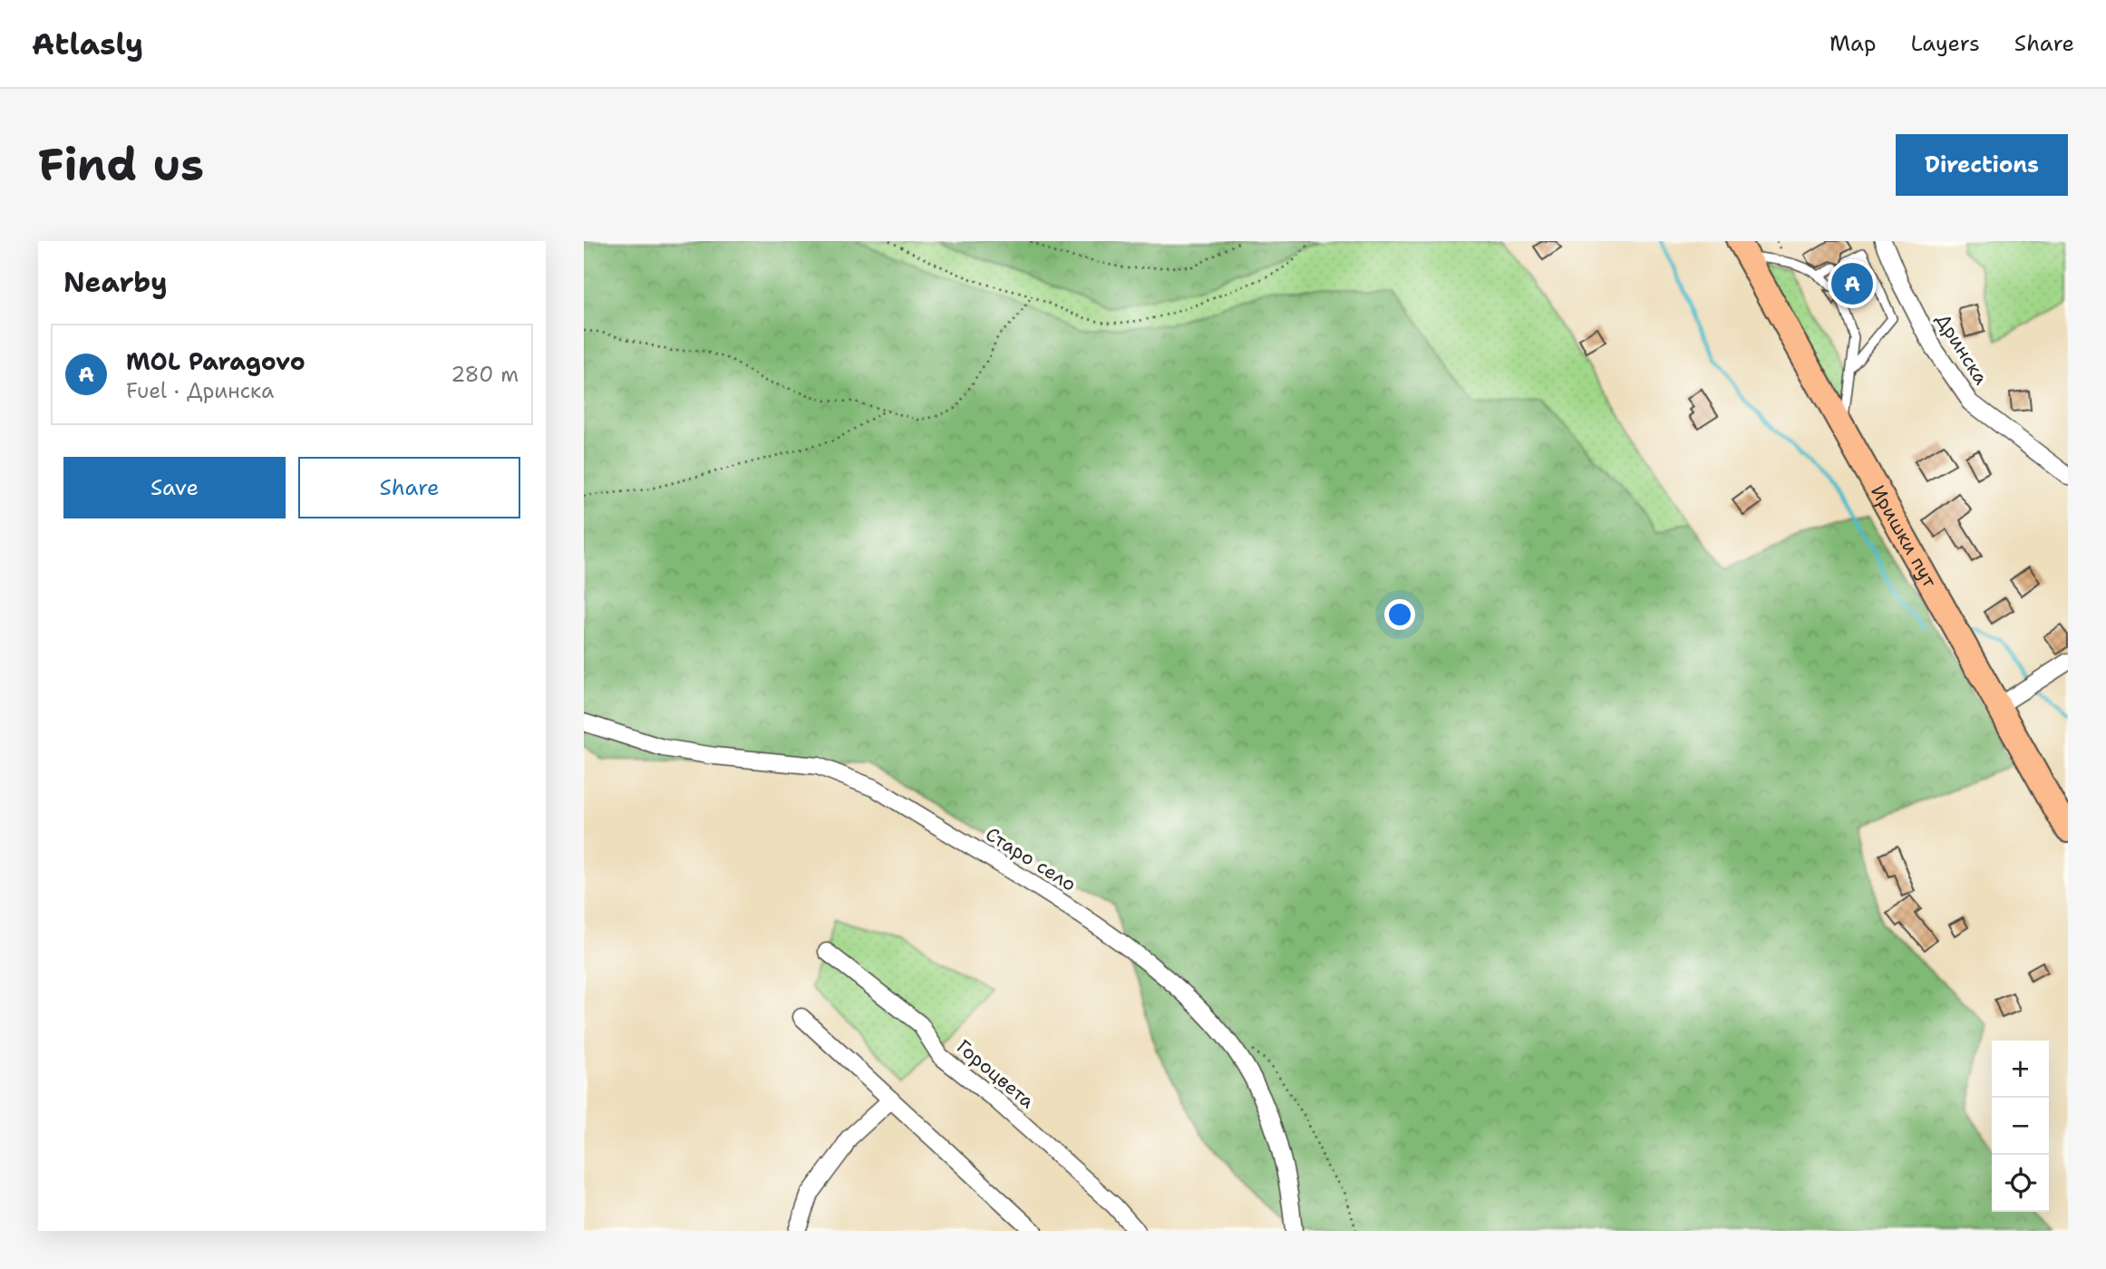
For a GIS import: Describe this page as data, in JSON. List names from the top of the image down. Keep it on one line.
{"streets":{"main road":["Иришки пут"],"street":["Дринска","Старо село","Гороцвета"]},"page":{"header":"Atlasly","nav":["Map","Layers","Share"],"buttons":["Directions",["Save","Share"]],"title":"Find us","heading":"Nearby","pins":"A","list":[{"mark":"A","name":"MOL Paragovo","note":"Fuel · Дринска","value":"280 m"}],"map_buttons":["+","−"]}}
